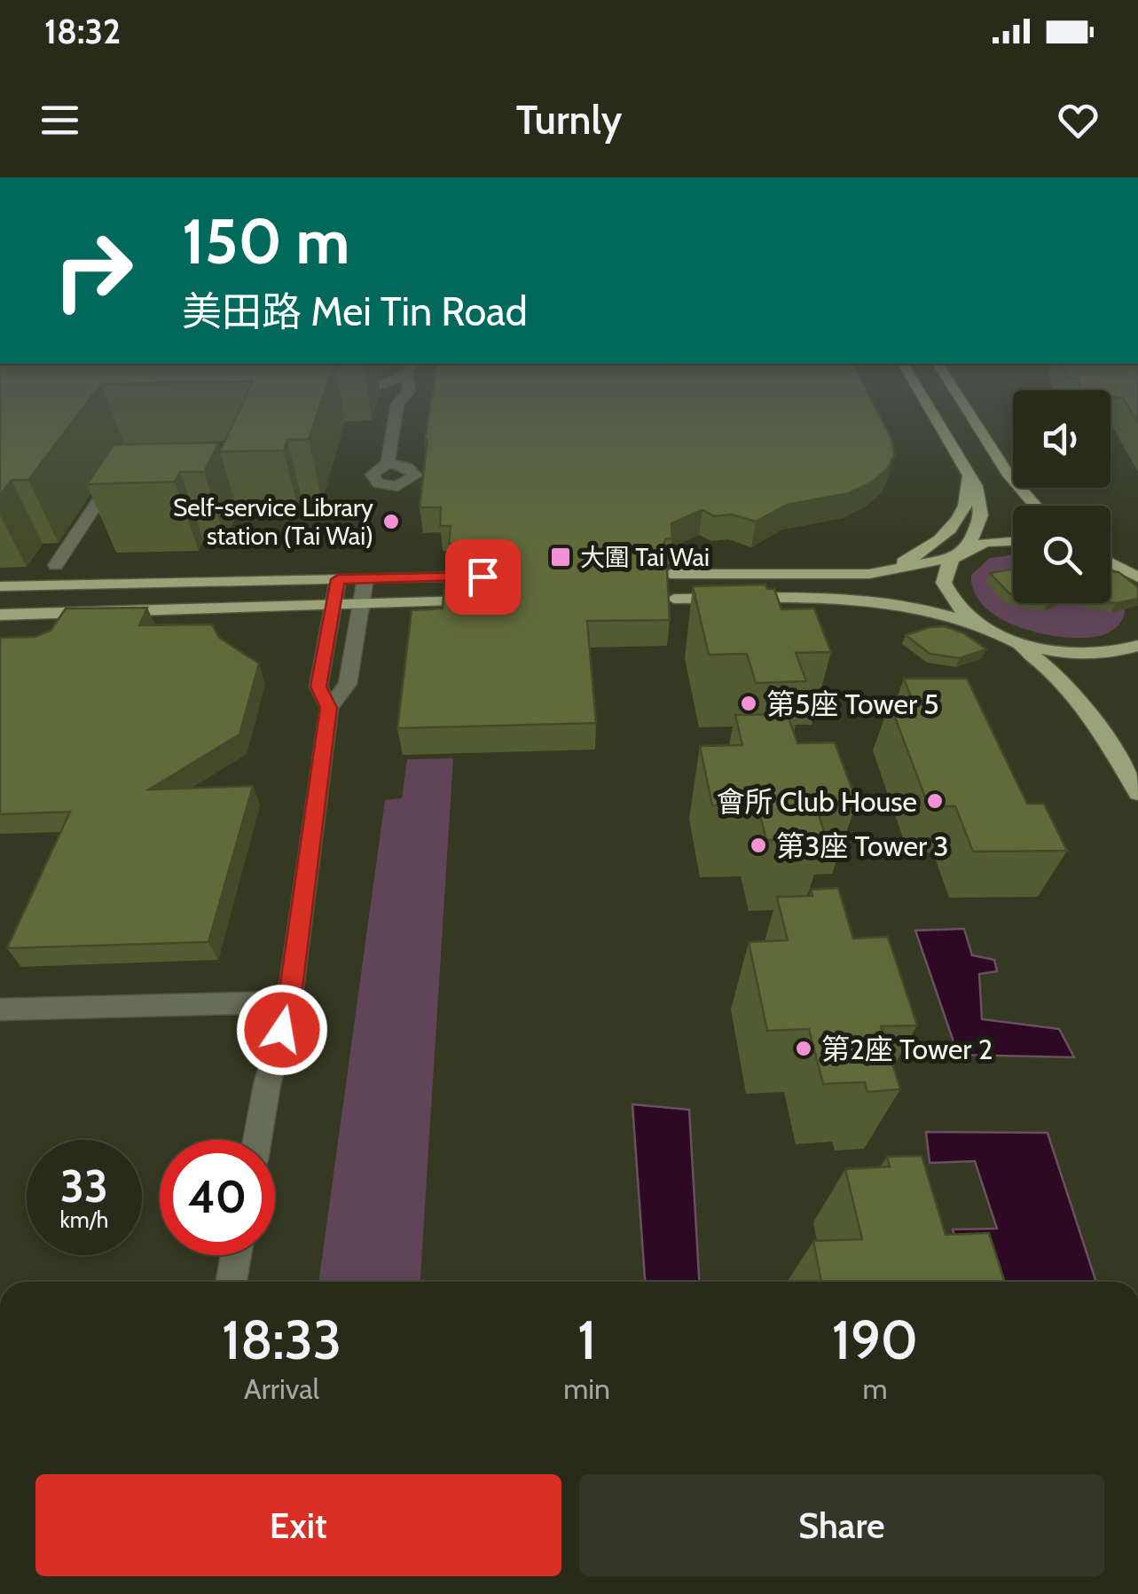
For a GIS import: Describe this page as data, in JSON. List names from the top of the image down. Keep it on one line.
{"places":{"other":["Self-service Library station (Tai Wai)","第5座 Tower 5","會所 Club House","第3座 Tower 3","第2座 Tower 2"],"transit":["大圍 Tai Wai"]},"page":{"status":"18:32","header":"Turnly","turn":["150 m","美田路 Mei Tin Road"],"speed":"33 km/h","limit":"40","eta":["18:33","Arrival","1","min","190","m"],"buttons":["Exit","Share"]}}
